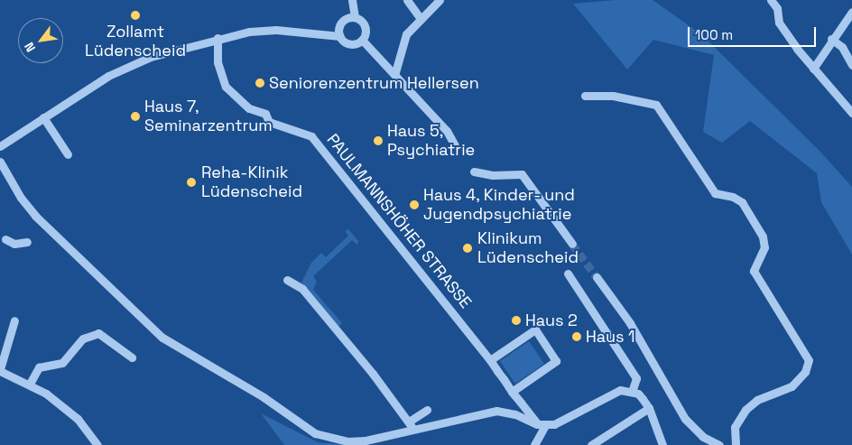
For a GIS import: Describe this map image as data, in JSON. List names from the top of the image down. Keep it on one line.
{"streets":{"street":["PAULMANNSHÖHER STRASSE"]},"places":["Zollamt Lüdenscheid","Seniorenzentrum Hellersen","Haus 7, Seminarzentrum","Haus 5, Psychiatrie","Reha-Klinik Lüdenscheid","Haus 4, Kinder- und Jugendpsychiatrie","Klinikum Lüdenscheid","Haus 2","Haus 1"],"scale_bar":"100 m","north":"bottom left"}
